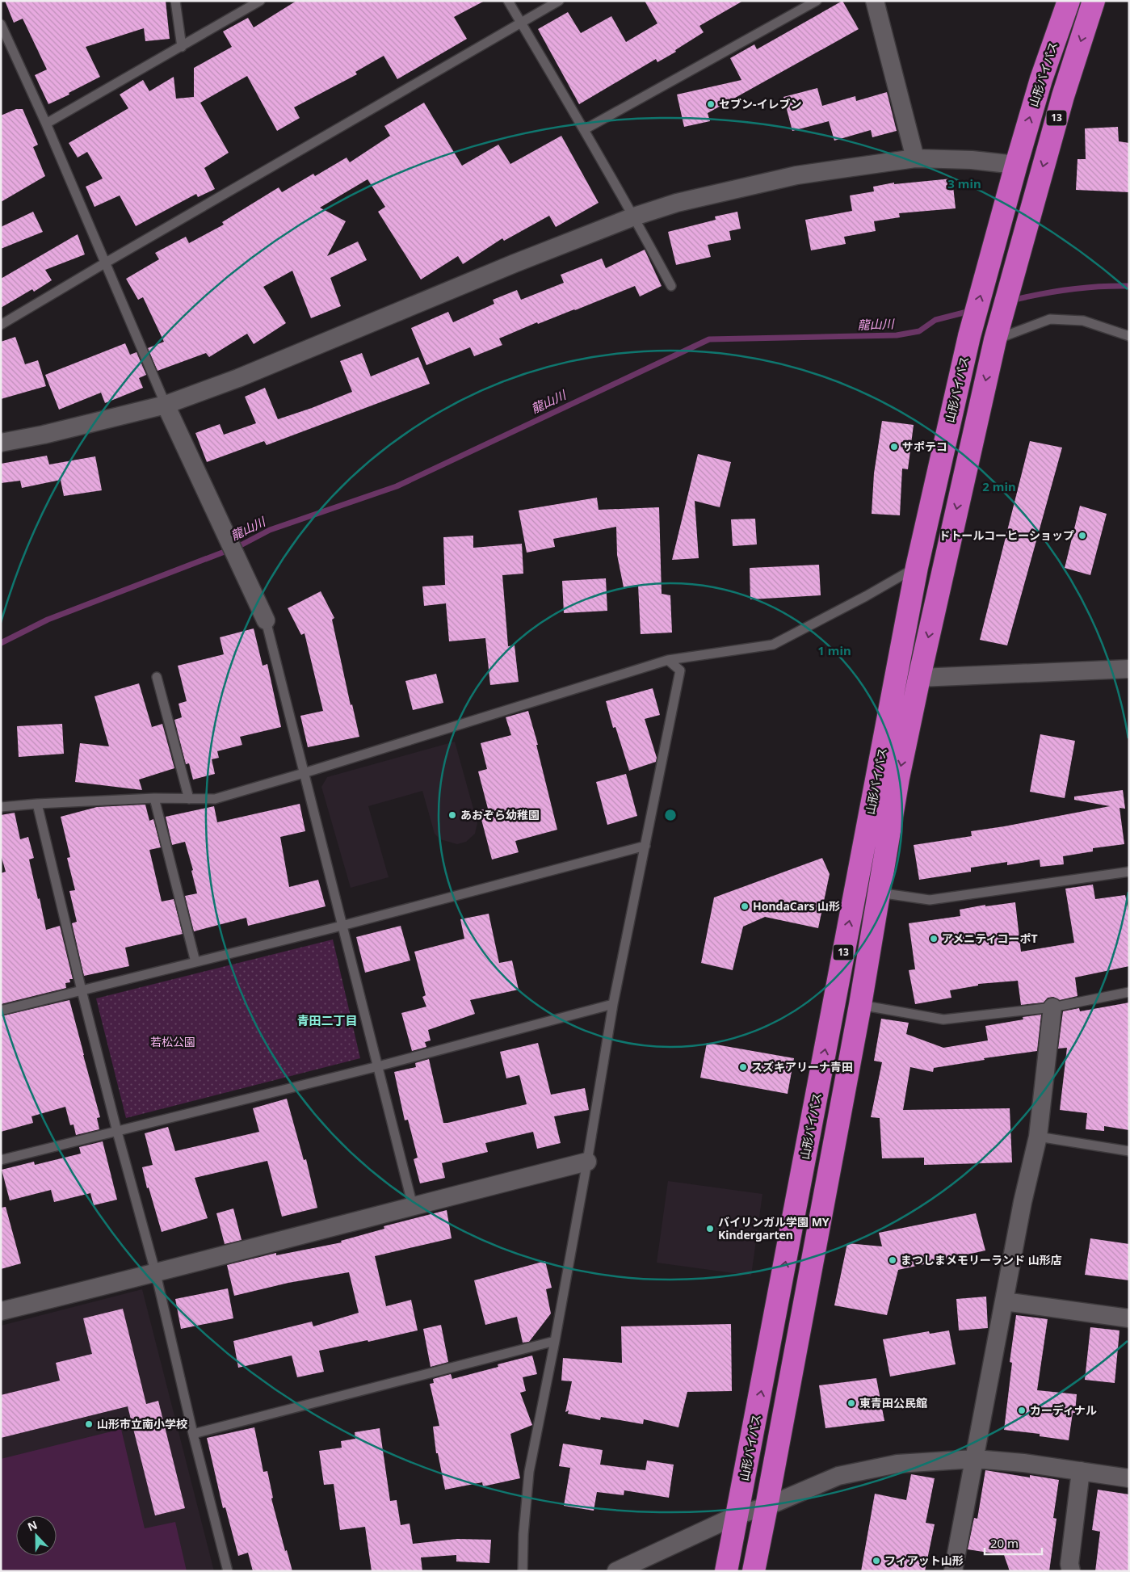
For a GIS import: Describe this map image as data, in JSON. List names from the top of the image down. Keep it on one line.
{"streets":{"highway":["山形バイパス","13"]},"districts":["青田二丁目"],"water":["龍山川"],"parks":["若松公園"],"places":["セブン-イレブン","サポテコ","ドトールコーヒーショップ","あおぞら幼稚園","HondaCars 山形","アメニティコーポT","スズキアリーナ青田","バイリンガル学園 MY Kindergarten","まつしまメモリーランド 山形店","東青田公民館","カーディナル","山形市立南小学校","フィアット山形"],"scale_bar":"20 m","north":"top","rings":["3 min","2 min","1 min"]}
